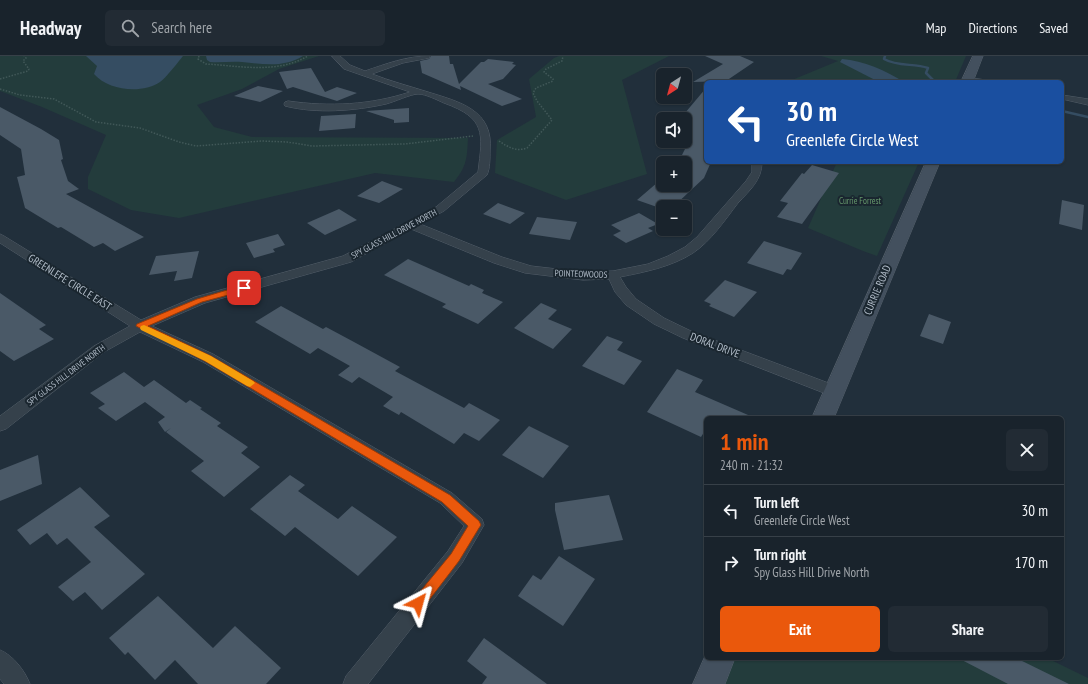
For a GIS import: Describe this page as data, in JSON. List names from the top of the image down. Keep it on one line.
{"streets":{"street":["SPY GLASS HILL DRIVE NORTH","POINTEOWOODS","GREENLEFE CIRCLE EAST","CURRIE ROAD","DORAL DRIVE"]},"crossings":[["SPY GLASS HILL DRIVE NORTH","POINTEOWOODS"],["SPY GLASS HILL DRIVE NORTH","GREENLEFE CIRCLE EAST"],["POINTEOWOODS","DORAL DRIVE"],["CURRIE ROAD","DORAL DRIVE"]],"parks":["Currie Forrest"],"north":"bottom left","page":{"header":"Headway","search":"Search here","nav":["Map","Directions","Saved"],"map_buttons":["+","−"],"turn":["30 m","Greenlefe Circle West"],"heading":["1 min","240 m · 21:32"],"list":[{"name":"Turn left","note":"Greenlefe Circle West","value":"30 m"},{"name":"Turn right","note":"Spy Glass Hill Drive North","value":"170 m"}],"buttons":["Exit","Share"]}}
